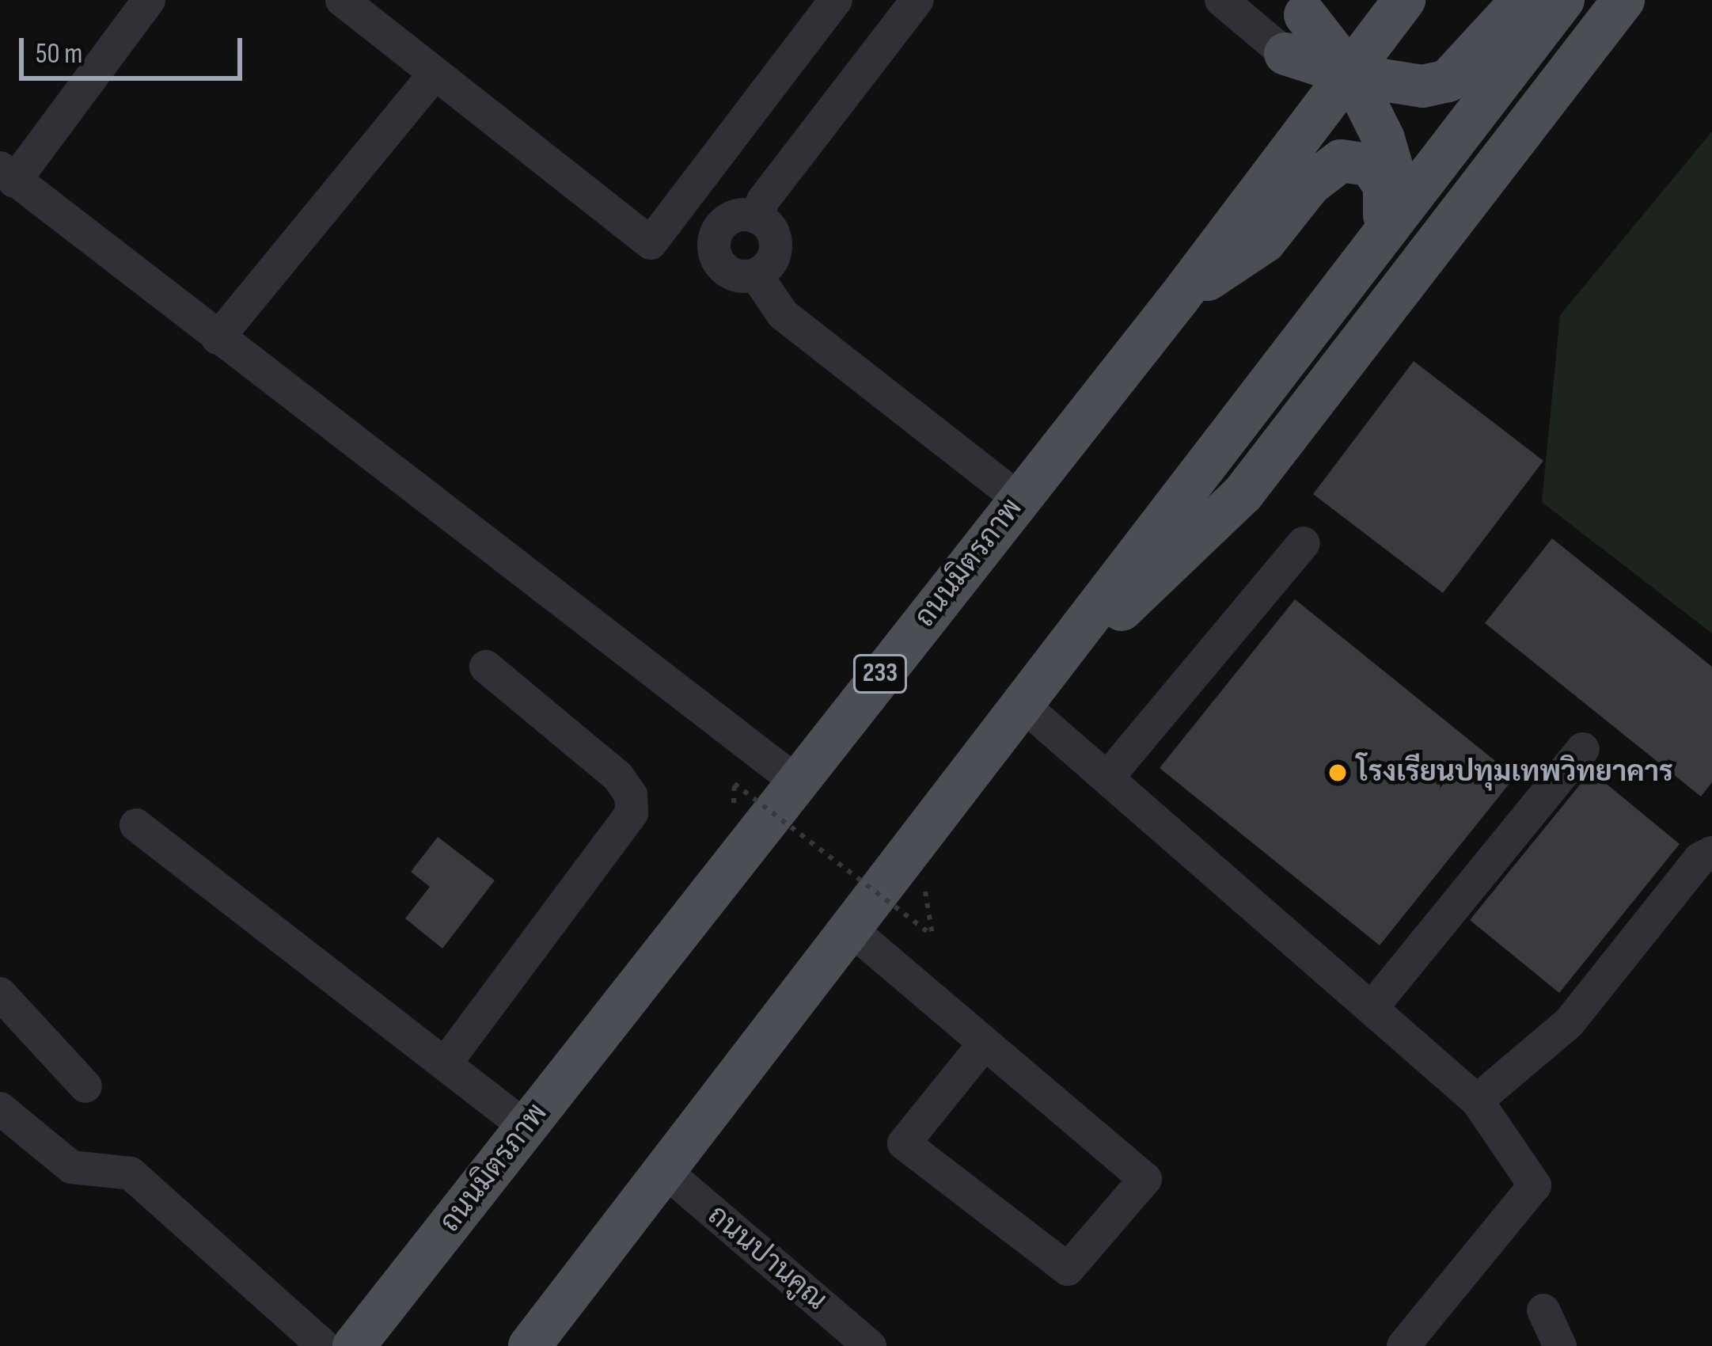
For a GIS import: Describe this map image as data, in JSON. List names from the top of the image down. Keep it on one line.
{"streets":{"main road":["ถนนมิตรภาพ","233"],"street":["ถนนปานคูณ"]},"places":["โรงเรียนปทุมเทพวิทยาคาร"],"scale_bar":"50 m"}
